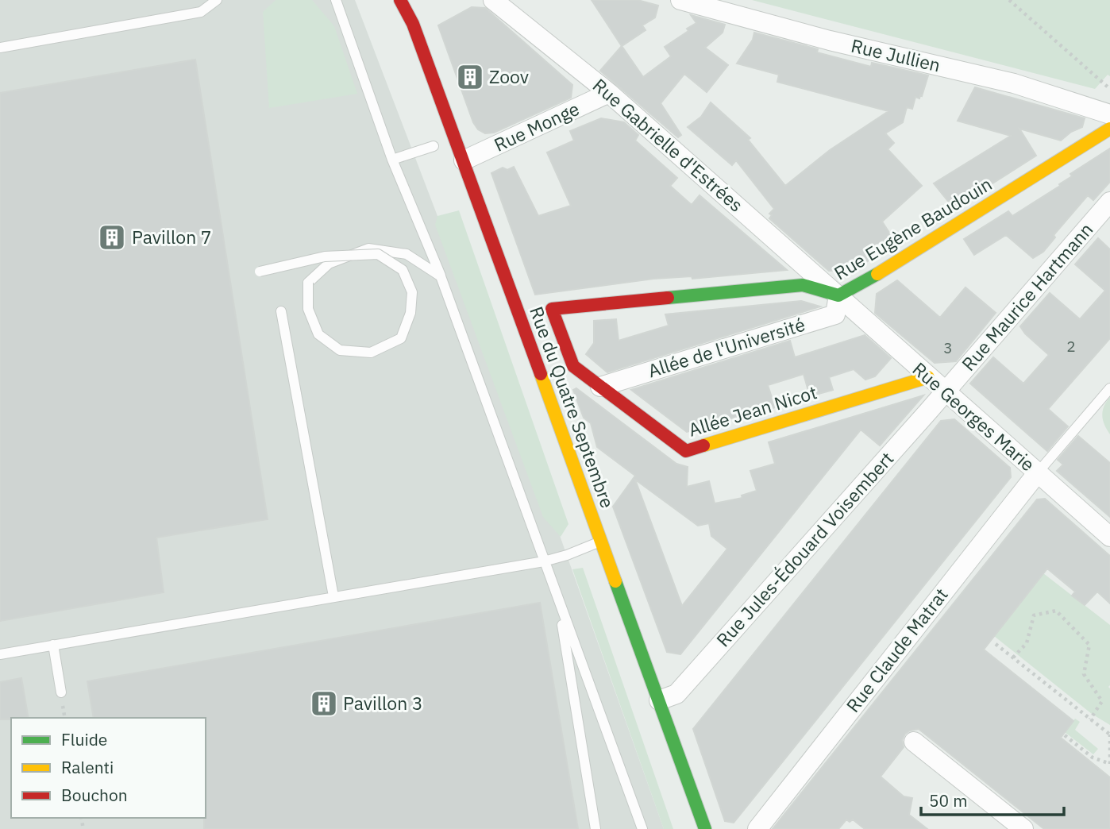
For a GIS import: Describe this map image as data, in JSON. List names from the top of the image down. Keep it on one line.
{"streets":{"street":["Rue Jullien","Rue Monge","Rue Gabrielle d'Estrées","Rue Eugène Baudouin","Rue Maurice Hartmann","Allée de l'Université","Rue du Quatre Septembre","Allée Jean Nicot","Rue Georges Marie","Rue Jules-Édouard Voisembert","Rue Claude Matrat"]},"crossings":[["Rue Monge","Rue Gabrielle d'Estrées"],["Rue Monge","Rue du Quatre Septembre"],["Rue Gabrielle d'Estrées","Rue Eugène Baudouin"],["Rue Gabrielle d'Estrées","Allée de l'Université"],["Rue Gabrielle d'Estrées","Rue Georges Marie"],["Rue Eugène Baudouin","Allée de l'Université"],["Rue Eugène Baudouin","Allée Jean Nicot"],["Rue Eugène Baudouin","Rue Georges Marie"],["Rue Maurice Hartmann","Rue Georges Marie"],["Rue Maurice Hartmann","Rue Jules-Édouard Voisembert"],["Allée de l'Université","Allée Jean Nicot"],["Allée de l'Université","Rue Georges Marie"],["Rue du Quatre Septembre","Rue Jules-Édouard Voisembert"],["Allée Jean Nicot","Rue Georges Marie"],["Rue Georges Marie","Rue Jules-Édouard Voisembert"],["Rue Georges Marie","Rue Claude Matrat"]],"places":{"building":["Zoov","Pavillon 7","Pavillon 3"]},"house_numbers":["2","3"],"legend":["Fluide","Ralenti","Bouchon"],"scale_bar":"50 m"}
